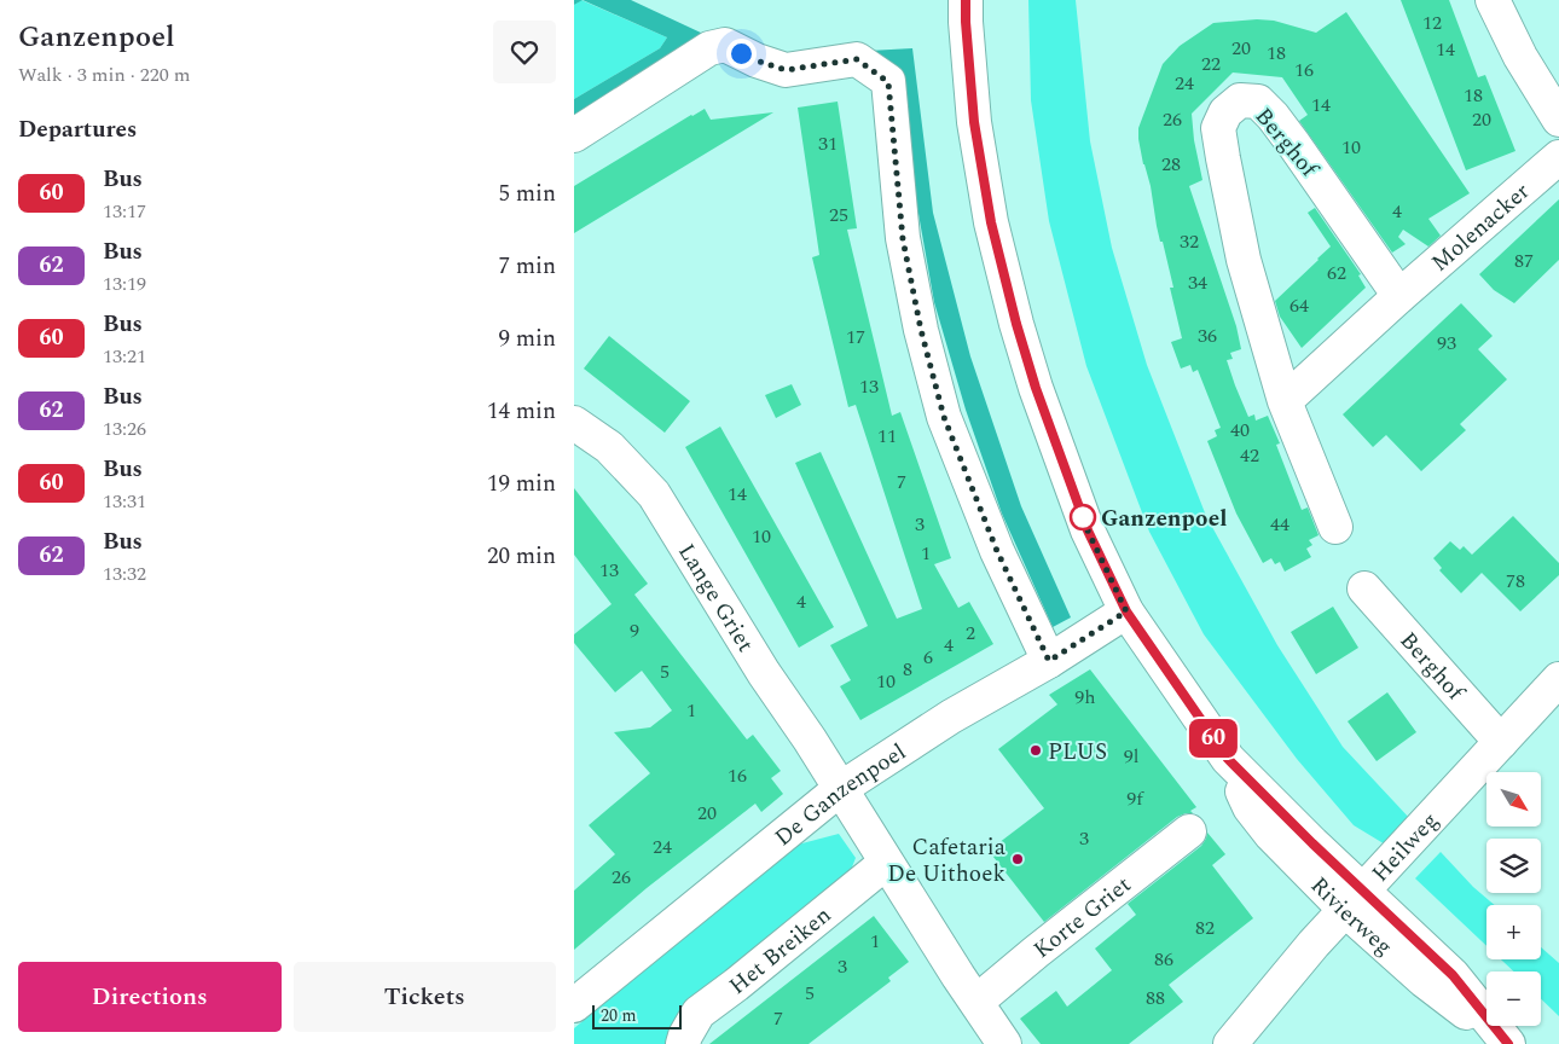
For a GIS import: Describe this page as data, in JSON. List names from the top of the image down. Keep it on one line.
{"streets":{"street":["Berghof","Molenacker","Lange Griet","De Ganzenpoel","Heilweg","Rivierweg","Korte Griet","Het Breiken"]},"crossings":[["Berghof","Molenacker"],["Berghof","Heilweg"],["Lange Griet","De Ganzenpoel"],["De Ganzenpoel","Rivierweg"],["Heilweg","Rivierweg"]],"places":["Ganzenpoel","PLUS","Cafetaria De Uithoek"],"lines":["bus line 60"],"house_numbers":["12","20","14","18","22","16","24","18","14","26","20","31","10","28","4","25","32","87","62","34","64","36","17","93","13","40","11","42","7","14","3","44","10","1","13","78","4","9","2","4","6","8","5","10","9h","1","9l","16","9f","20","3","24","26","82","1","86","3","5","88","7"],"scale_bar":"20 m","north":"bottom right","page":{"heading":[["Ganzenpoel","Walk · 3 min · 220 m"],"Departures"],"on_map":"60","list":[{"mark":"60","name":"Bus","note":"13:17","value":"5 min"},{"mark":"62","name":"Bus","note":"13:19","value":"7 min"},{"mark":"60","name":"Bus","note":"13:21","value":"9 min"},{"mark":"62","name":"Bus","note":"13:26","value":"14 min"},{"mark":"60","name":"Bus","note":"13:31","value":"19 min"},{"mark":"62","name":"Bus","note":"13:32","value":"20 min"}],"map_buttons":["+","−"],"buttons":["Directions","Tickets"],"scale":"20 m"}}
